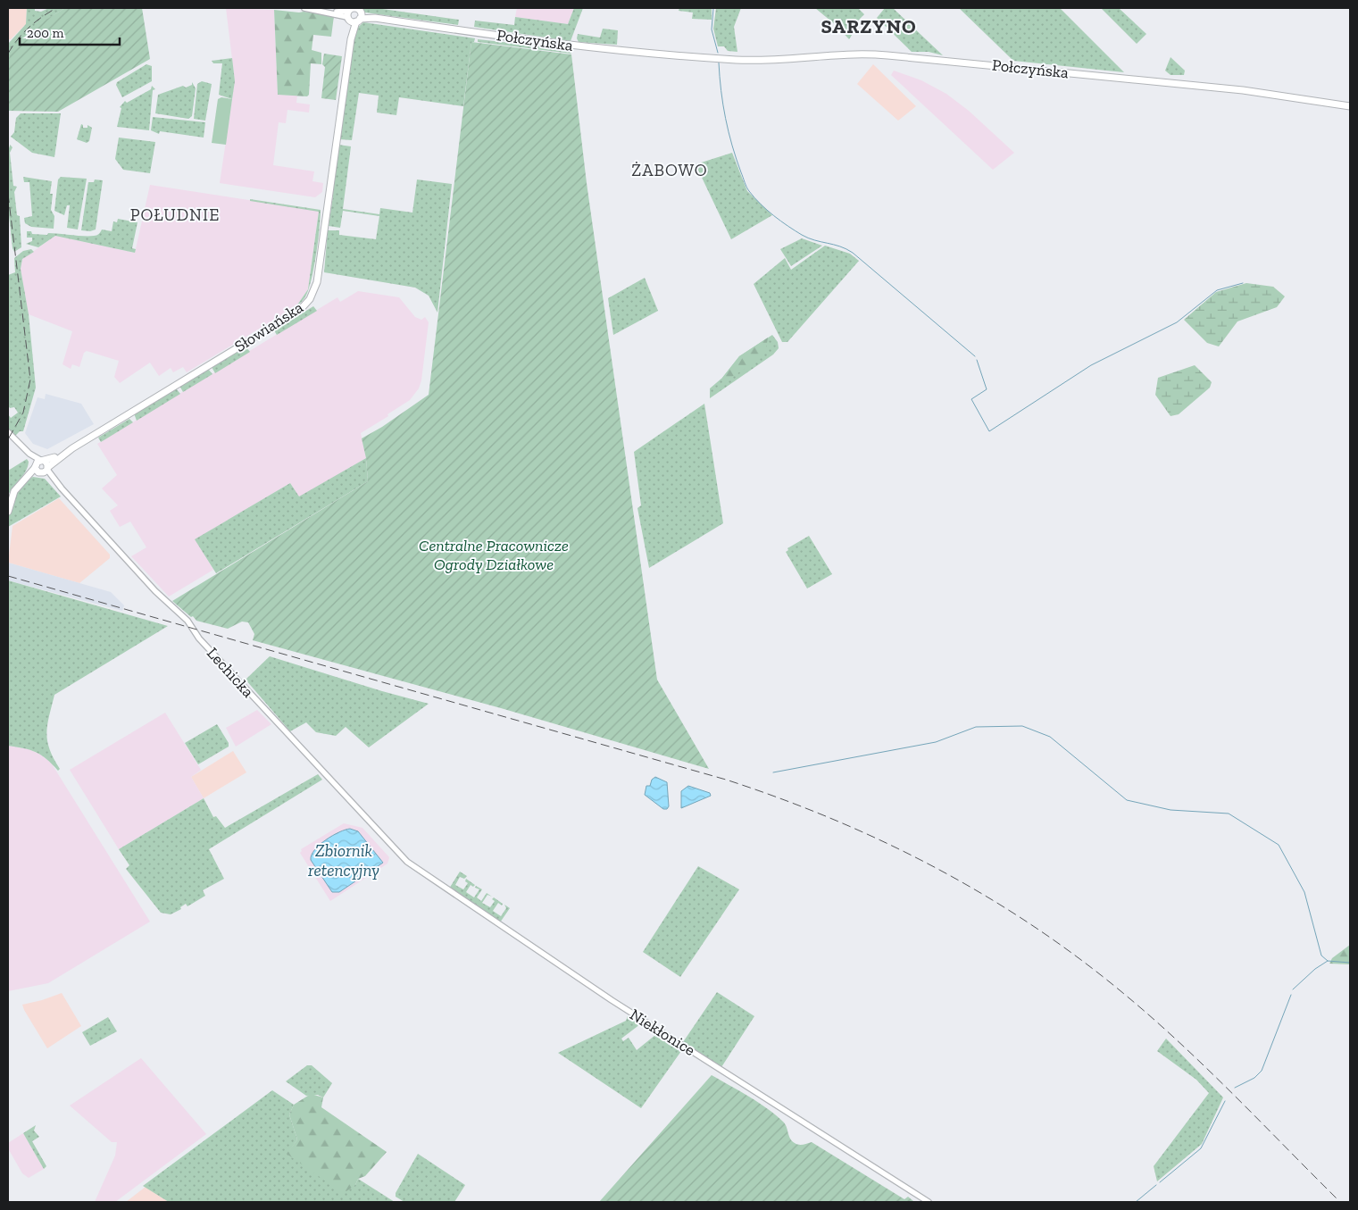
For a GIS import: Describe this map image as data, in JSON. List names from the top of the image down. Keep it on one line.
{"streets":{"main road":["Połczyńska","Słowiańska"],"street":["Lechicka","Niekłonice"]},"crossings":[["Połczyńska","Słowiańska"],["Słowiańska","Lechicka"],["Lechicka","Niekłonice"]],"districts":["SARZYNO","ŻABOWO","POŁUDNIE"],"water":["Zbiornik retencyjny"],"parks":["Centralne Pracownicze Ogrody Działkowe"],"scale_bar":"200 m"}
